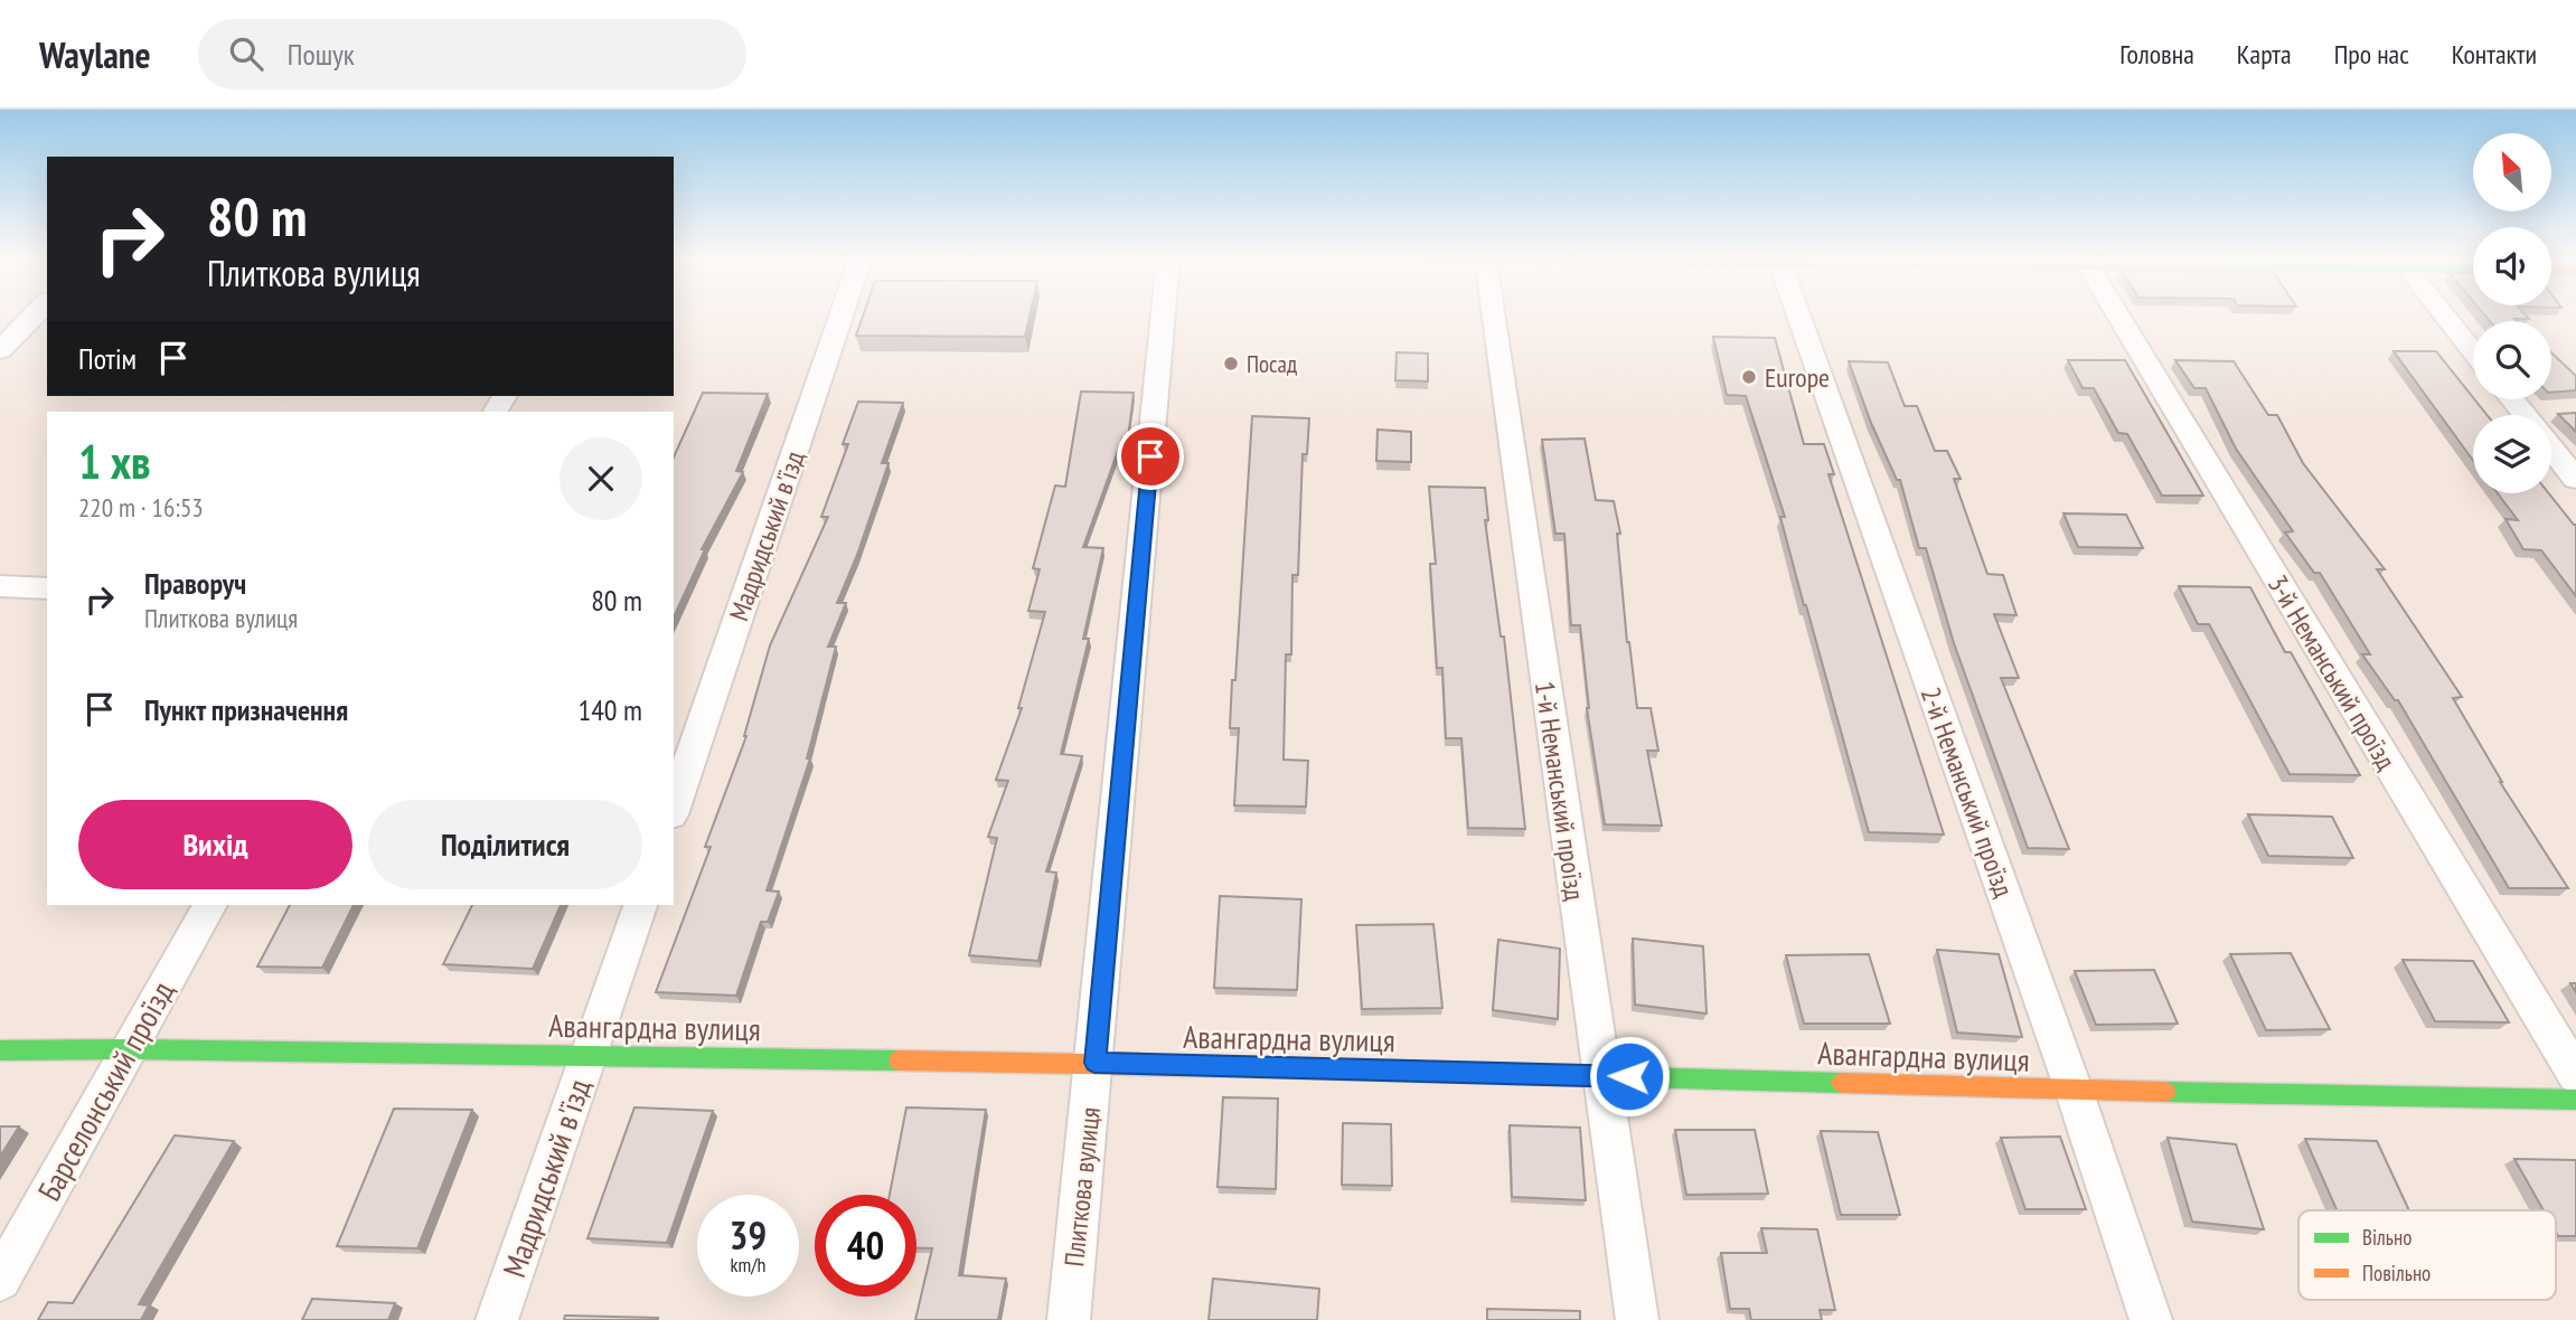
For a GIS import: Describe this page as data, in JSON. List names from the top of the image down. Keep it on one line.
{"streets":{"street":["Мадридський в'їзд","3-й Неманський проїзд","1-й Неманський проїзд","2-й Неманський проїзд","Авангардна вулиця","Барселонський проїзд","Плиткова вулиця"]},"crossings":[["Мадридський в'їзд","Авангардна вулиця"],["1-й Неманський проїзд","Авангардна вулиця"],["2-й Неманський проїзд","Авангардна вулиця"],["Авангардна вулиця","Барселонський проїзд"],["Авангардна вулиця","Плиткова вулиця"]],"places":["Посад","Europe"],"legend":["Вільно","Повільно"],"north":"top left","page":{"header":"Waylane","search":"Пошук","nav":["Головна","Карта","Про нас","Контакти"],"turn":["80 m","Плиткова вулиця"],"then":"Потім","heading":["1 хв","220 m · 16:53"],"list":[{"name":"Праворуч","note":"Плиткова вулиця","value":"80 m"},{"name":"Пункт призначення","value":"140 m"}],"buttons":["Вихід","Поділитися"],"speed":"39 km/h","limit":"40"}}
